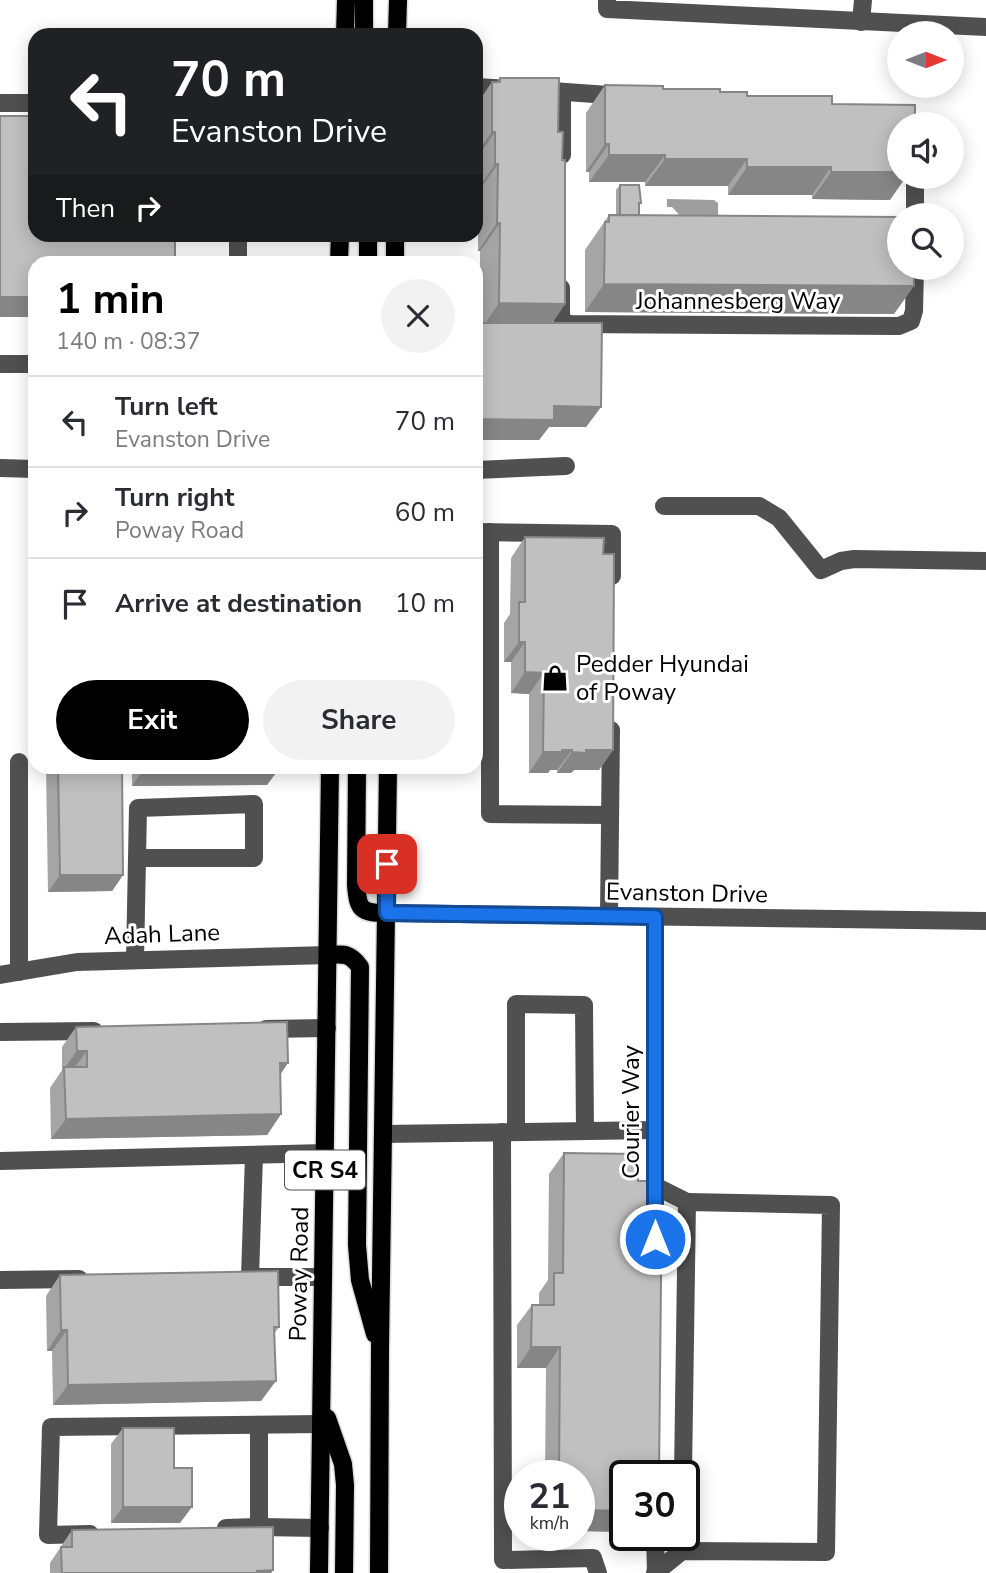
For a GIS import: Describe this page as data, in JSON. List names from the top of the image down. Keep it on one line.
{"streets":{"main road":["CR S4","Poway Road"],"street":["Johannesberg Way","Evanston Drive","Adah Lane","Courier Way"]},"crossings":[["Evanston Drive","Courier Way"],["Evanston Drive","CR S4"],["Adah Lane","Poway Road"]],"places":{"shop":["Pedder Hyundai of Poway"]},"north":"right","page":{"turn":["70 m","Evanston Drive"],"then":"Then","heading":["1 min","140 m · 08:37"],"list":[{"name":"Turn left","note":"Evanston Drive","value":"70 m"},{"name":"Turn right","note":"Poway Road","value":"60 m"},{"name":"Arrive at destination","value":"10 m"}],"buttons":["Exit","Share"],"speed":"21 km/h","limit":"30"}}
